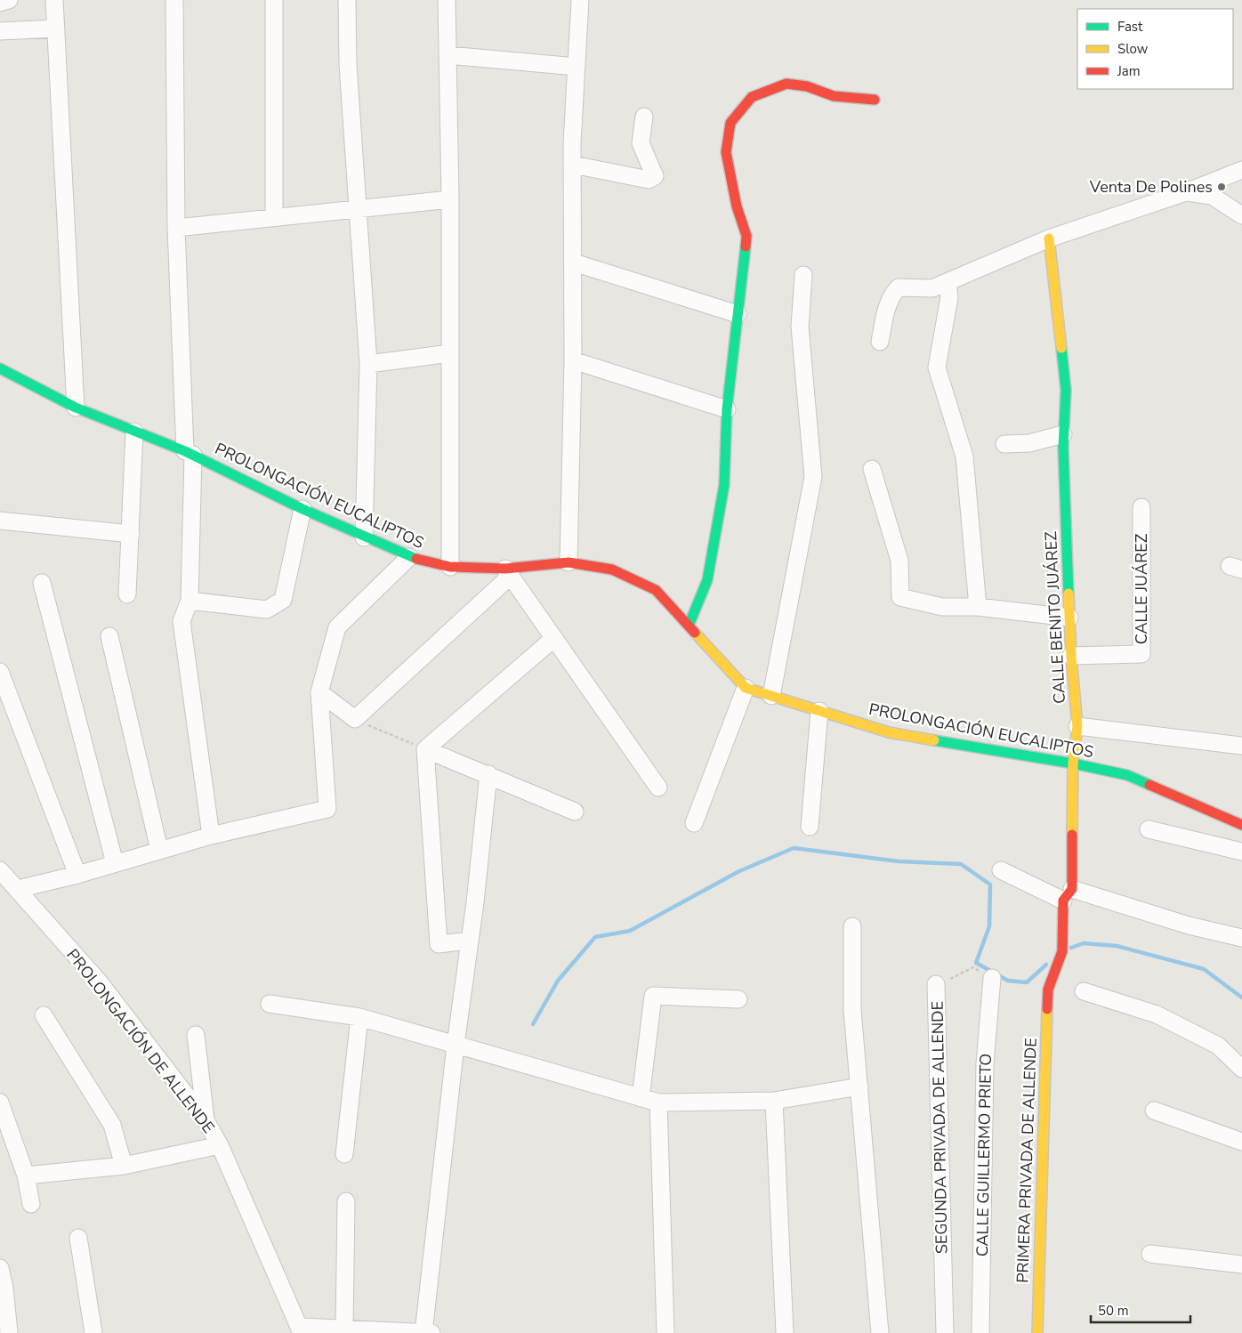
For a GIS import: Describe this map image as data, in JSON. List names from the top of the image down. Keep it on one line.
{"streets":{"street":["PROLONGACIÓN EUCALIPTOS","CALLE JUÁREZ","CALLE BENITO JUÁREZ","PROLONGACIÓN DE ALLENDE","SEGUNDA PRIVADA DE ALLENDE","CALLE GUILLERMO PRIETO","PRIMERA PRIVADA DE ALLENDE"]},"crossings":[["PROLONGACIÓN EUCALIPTOS","CALLE BENITO JUÁREZ"],["CALLE JUÁREZ","CALLE BENITO JUÁREZ"],["CALLE BENITO JUÁREZ","PRIMERA PRIVADA DE ALLENDE"],["SEGUNDA PRIVADA DE ALLENDE","CALLE GUILLERMO PRIETO"]],"places":["Venta De Polines"],"legend":["Fast","Slow","Jam"],"scale_bar":"50 m"}
